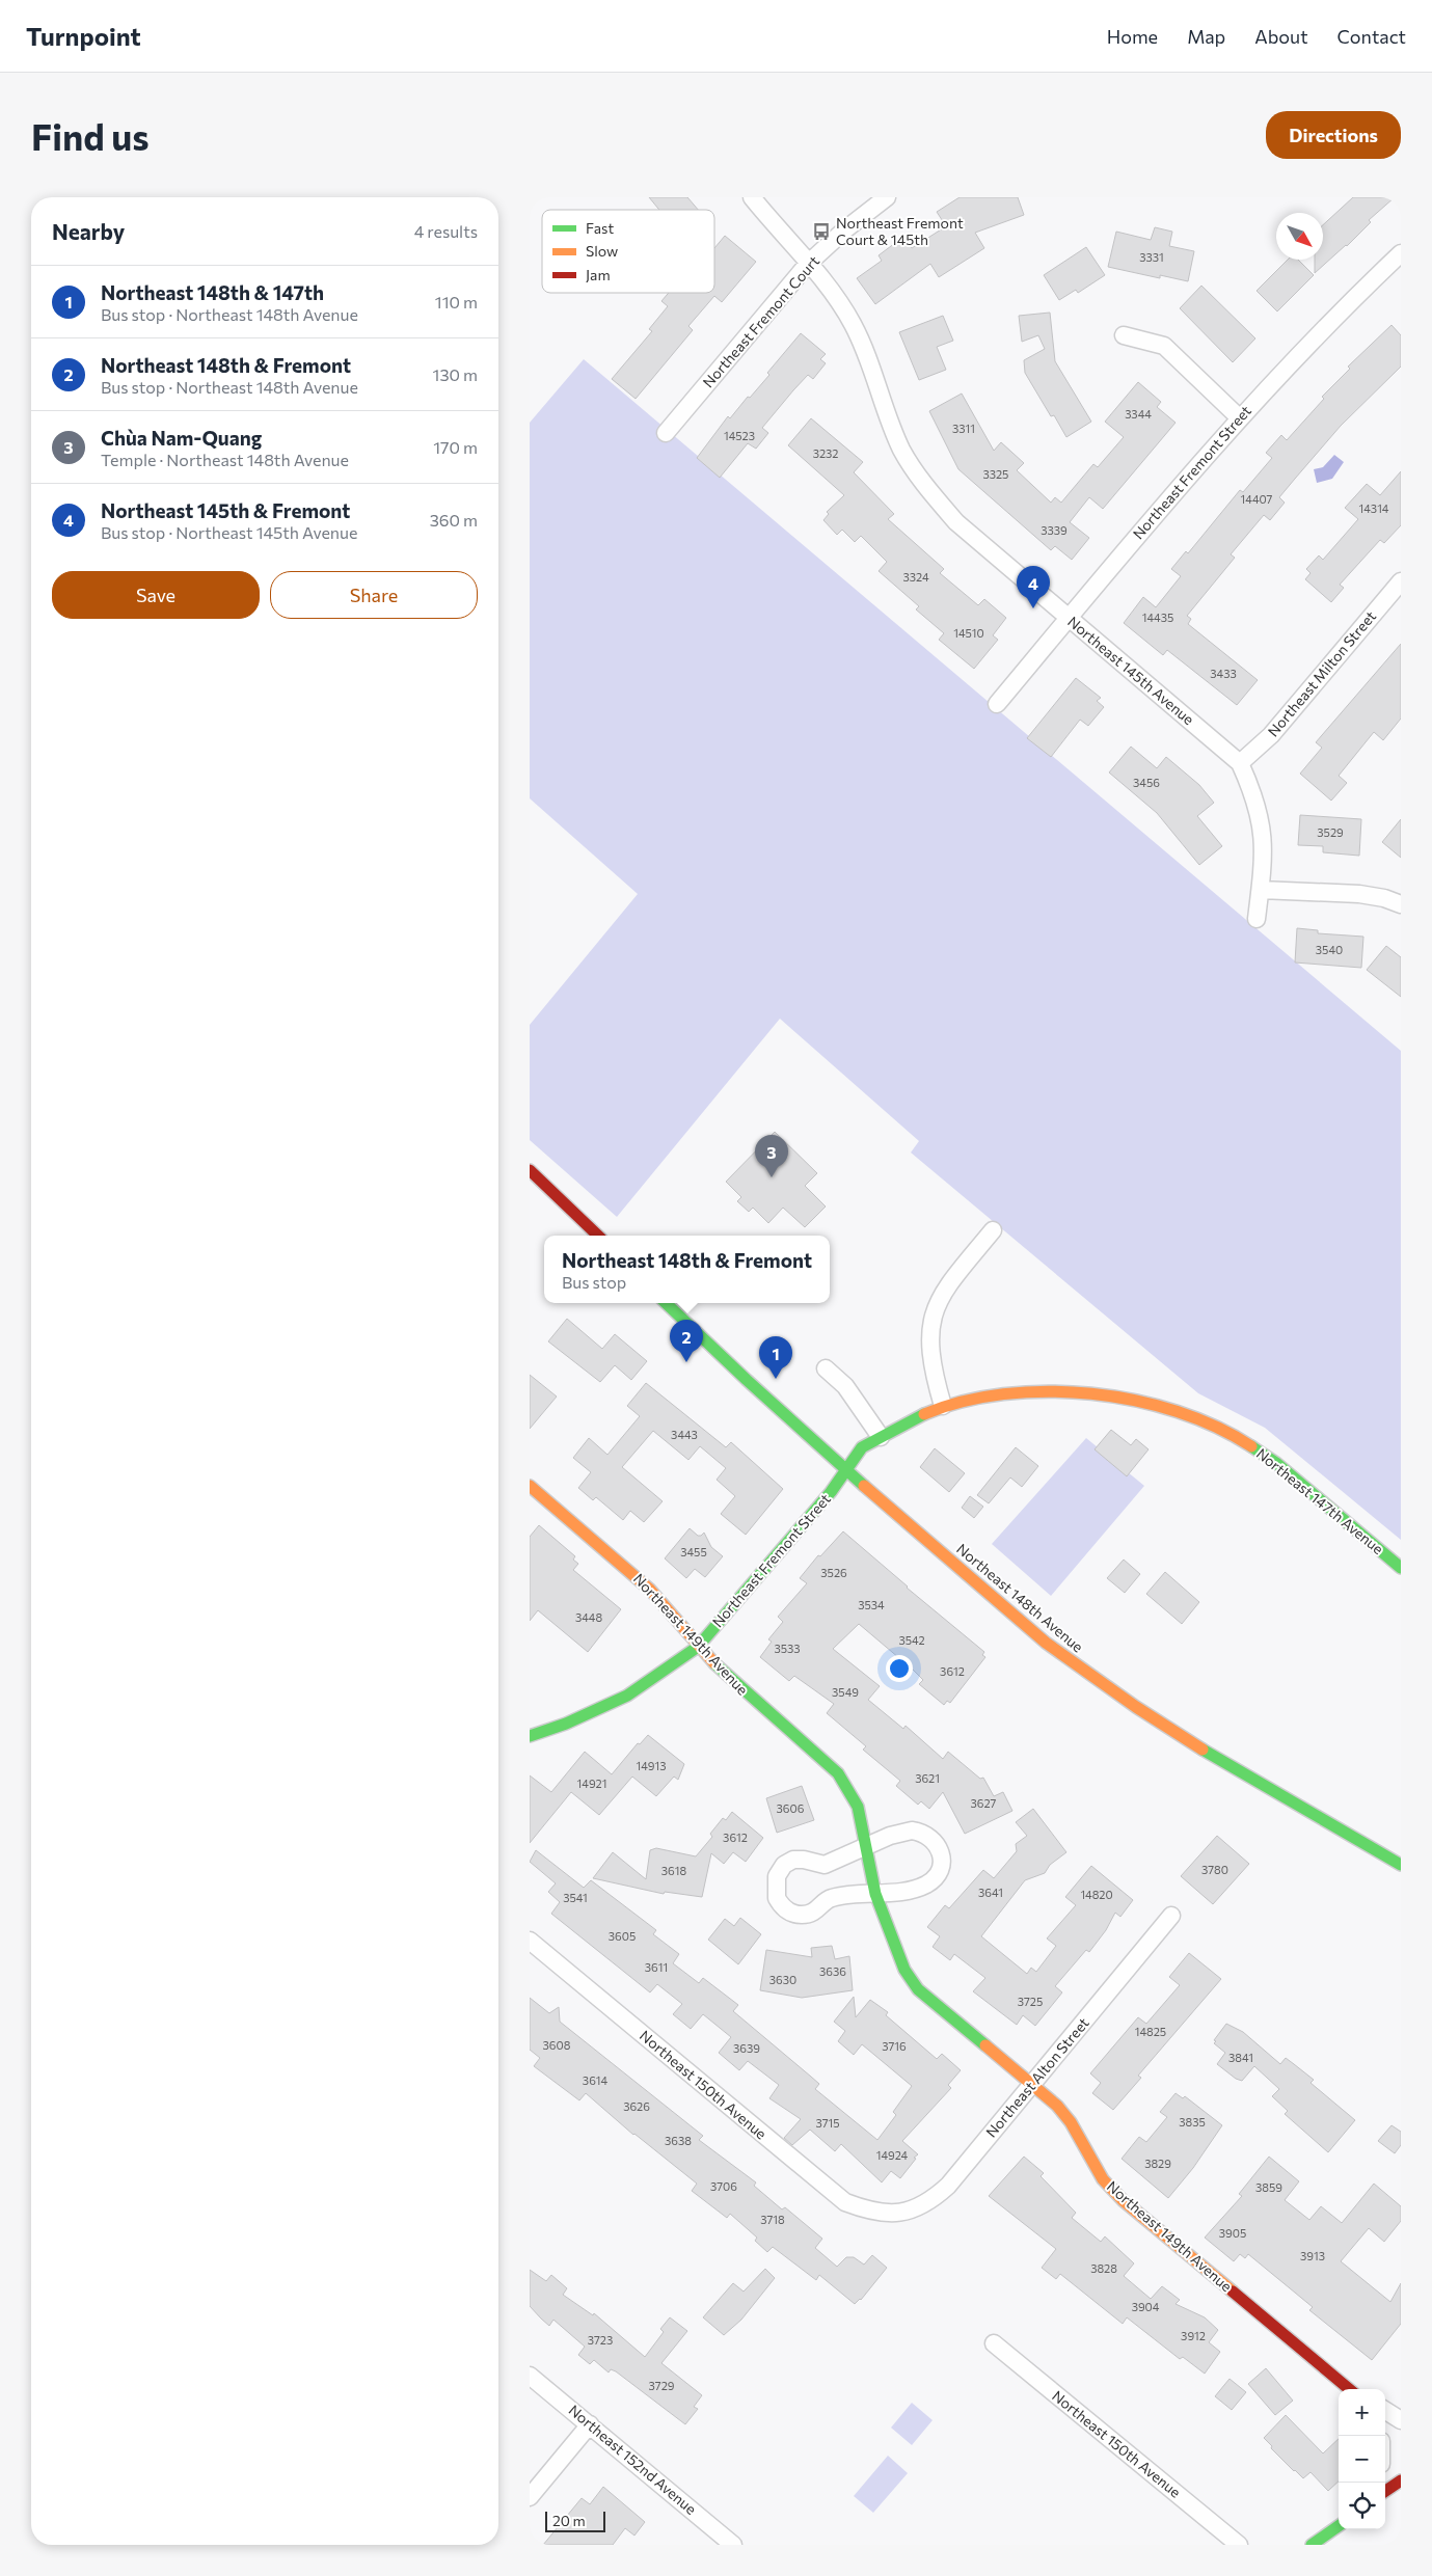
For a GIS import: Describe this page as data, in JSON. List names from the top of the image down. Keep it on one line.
{"streets":{"street":["Northeast Fremont Court","Northeast Fremont Street","Northeast 145th Avenue","Northeast Milton Street","Northeast 147th Avenue","Northeast 148th Avenue","Northeast 149th Avenue","Northeast Alton Street","Northeast 150th Avenue","Northeast 152nd Avenue"]},"crossings":[["Northeast Fremont Court","Northeast 145th Avenue"],["Northeast Fremont Street","Northeast 145th Avenue"],["Northeast Fremont Street","Northeast 147th Avenue"],["Northeast Fremont Street","Northeast 148th Avenue"],["Northeast Fremont Street","Northeast 149th Avenue"],["Northeast 145th Avenue","Northeast Milton Street"],["Northeast 147th Avenue","Northeast 148th Avenue"],["Northeast 149th Avenue","Northeast Alton Street"],["Northeast Alton Street","Northeast 150th Avenue"]],"places":{"bus stop":["Northeast Fremont Court & 145th"]},"house_numbers":["3331","3344","3311","14523","3232","3325","14407","14314","3339","3324","14435","14510","3433","3456","3529","3540","3443","3455","3526","3534","3448","3542","3533","3612","3549","14913","3621","14921","3627","3606","3612","3780","3618","3641","14820","3541","3605","3611","3636","3630","3725","14825","3608","3716","3639","3841","3614","3626","3835","3715","3638","14924","3829","3706","3859","3718","3905","3913","3828","3904","3912","3723","3729"],"legend":["Fast","Slow","Jam"],"scale_bar":"20 m","north":"bottom right","page":{"header":"Turnpoint","nav":["Home","Map","About","Contact"],"buttons":["Directions",["Save","Share"]],"title":"Find us","heading":["Nearby","4 results"],"list":[{"mark":"1","name":"Northeast 148th & 147th","note":"Bus stop · Northeast 148th Avenue","value":"110 m"},{"mark":"2","name":"Northeast 148th & Fremont","note":"Bus stop · Northeast 148th Avenue","value":"130 m"},{"mark":"3","name":"Chùa Nam-Quang","note":"Temple · Northeast 148th Avenue","value":"170 m"},{"mark":"4","name":"Northeast 145th & Fremont","note":"Bus stop · Northeast 145th Avenue","value":"360 m"}],"pins":["4","3","2","1"],"popup":["Northeast 148th & Fremont","Bus stop"],"map_buttons":["+","−"],"scale":"20 m"}}
